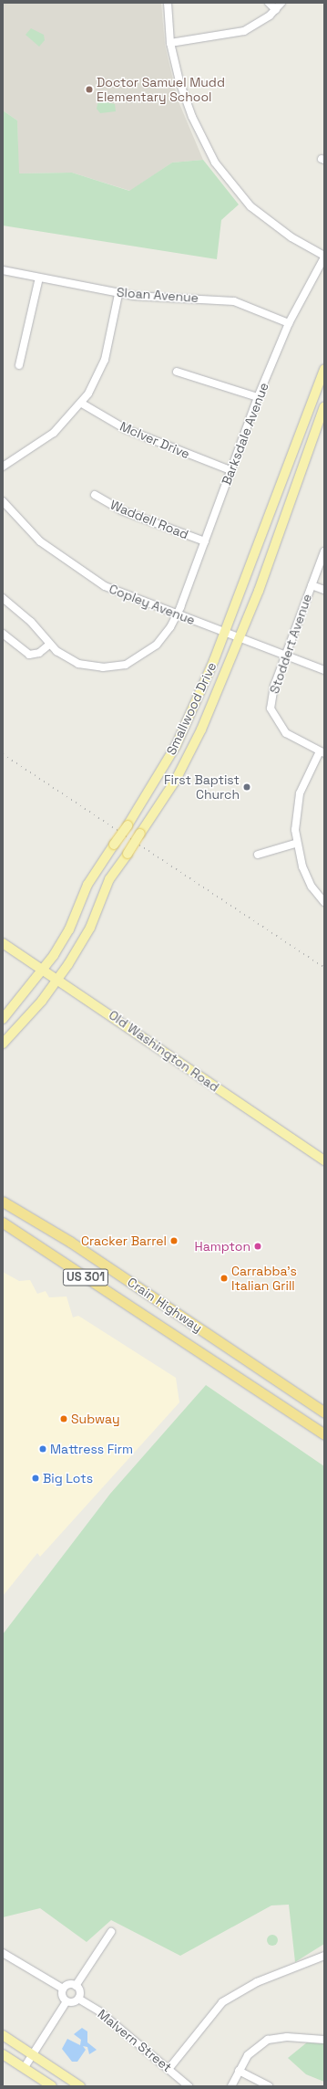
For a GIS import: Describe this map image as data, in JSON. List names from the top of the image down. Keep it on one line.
{"streets":{"highway":["US 301","Crain Highway"],"main road":["Smallwood Drive","Old Washington Road"],"street":["Sloan Avenue","Barksdale Avenue","McIver Drive","Waddell Road","Copley Avenue","Stoddert Avenue","Malvern Street"]},"crossings":[["Sloan Avenue","Barksdale Avenue"],["Barksdale Avenue","McIver Drive"],["Barksdale Avenue","Waddell Road"],["Barksdale Avenue","Copley Avenue"],["Copley Avenue","Stoddert Avenue"],["Copley Avenue","Smallwood Drive"],["Smallwood Drive","Old Washington Road"]],"places":["Doctor Samuel Mudd Elementary School","First Baptist Church","Cracker Barrel","Hampton","Carrabba's Italian Grill","Subway","Mattress Firm","Big Lots"]}
